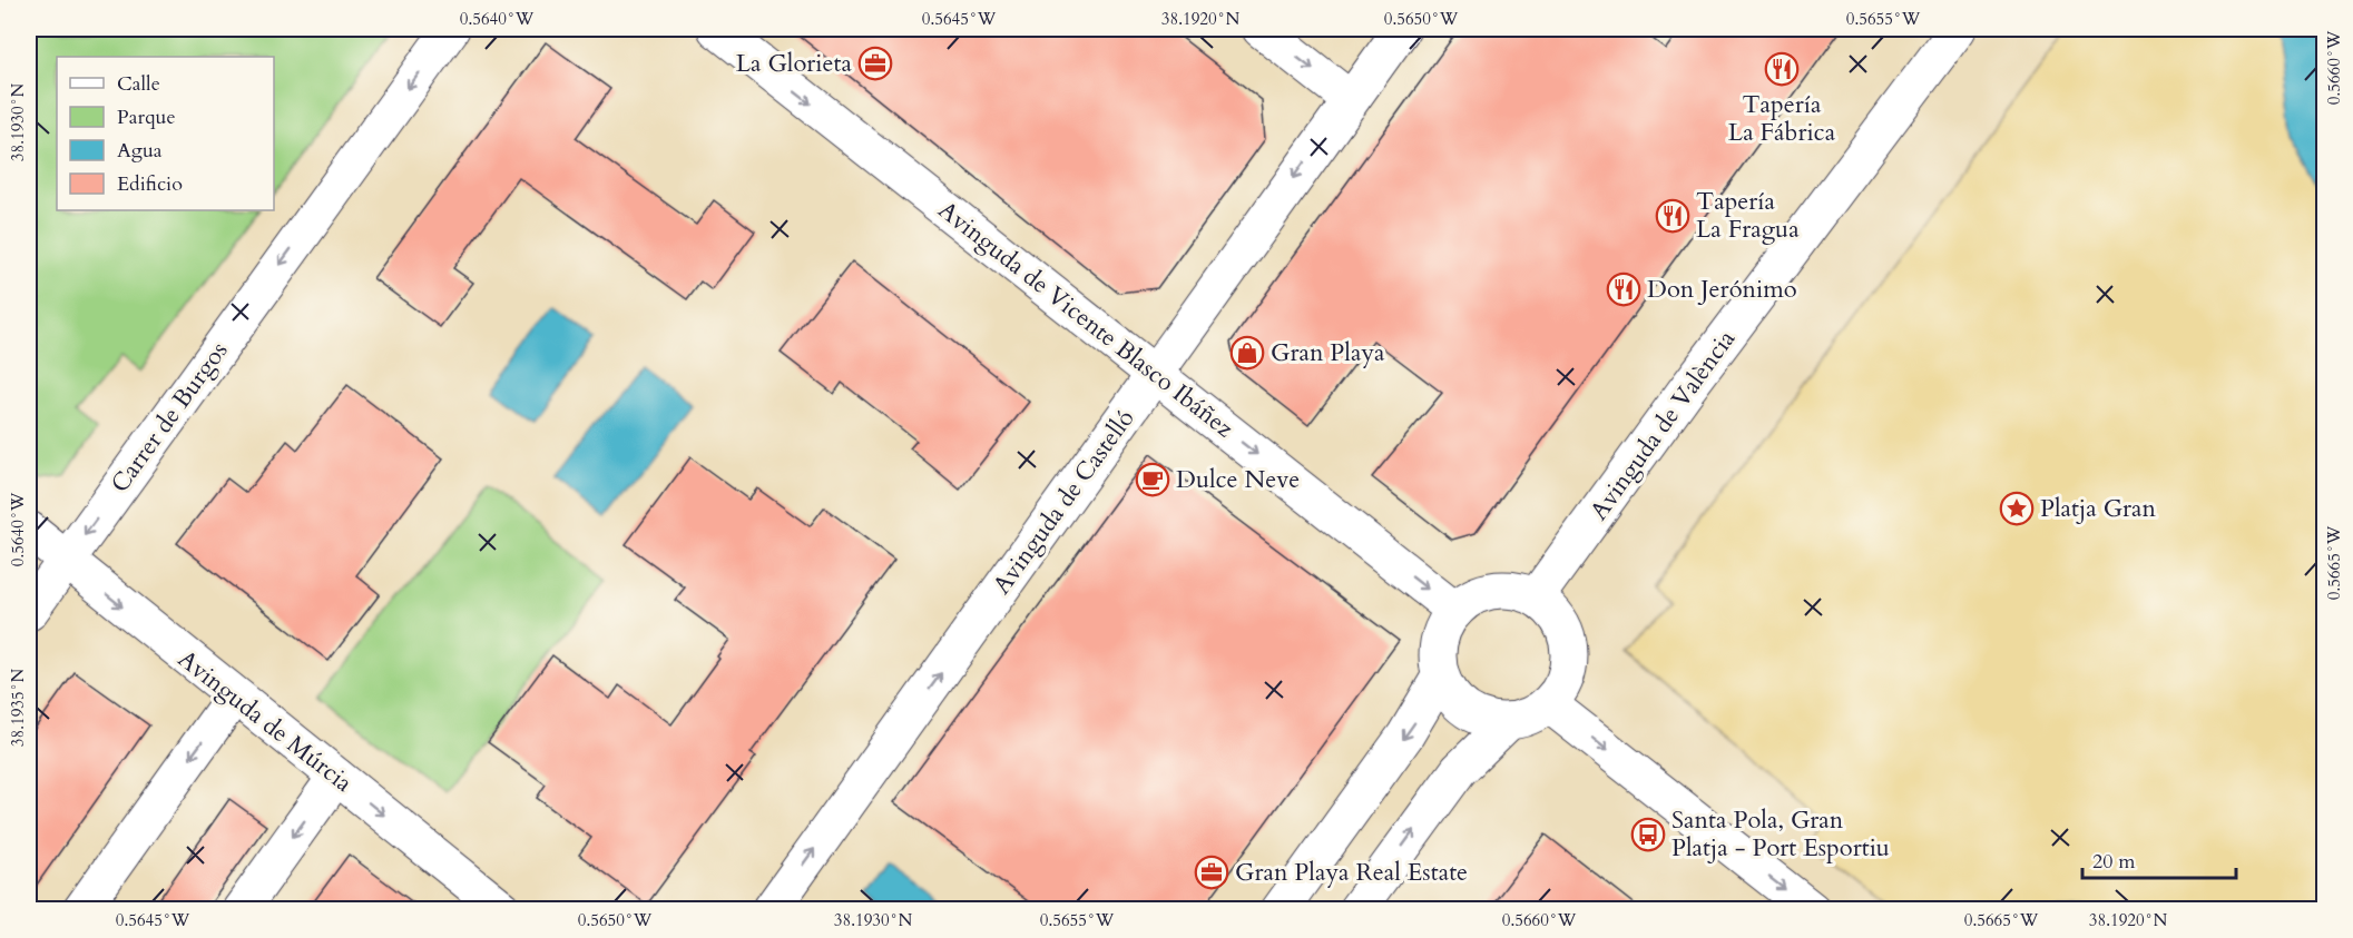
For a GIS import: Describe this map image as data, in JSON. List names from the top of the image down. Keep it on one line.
{"streets":{"street":["Avinguda de Vicente Blasco Ibáñez","Carrer de Burgos","Avinguda de València","Avinguda de Castelló","Avinguda de Múrcia"]},"crossings":[["Avinguda de Vicente Blasco Ibáñez","Avinguda de València"],["Avinguda de Vicente Blasco Ibáñez","Avinguda de Castelló"],["Carrer de Burgos","Avinguda de Múrcia"]],"one_way":["Avinguda de Vicente Blasco Ibáñez","Carrer de Burgos","Avinguda de Múrcia"],"places":{"office":["La Glorieta","Gran Playa Real Estate"],"restaurant":["Tapería La Fábrica","Tapería La Fragua","Don Jerónimo"],"shop":["Gran Playa"],"cafe":["Dulce Neve"],"place":["Platja Gran"],"bus stop":["Santa Pola, Gran Platja - Port Esportiu"]},"legend":["Calle","Parque","Agua","Edificio"],"scale_bar":"20 m","coordinates":["0.5640°W","0.5645°W","38.1920°N","0.5650°W","0.5655°W","0.5660°W","38.1930°N","0.5665°W","38.1935°N"]}
